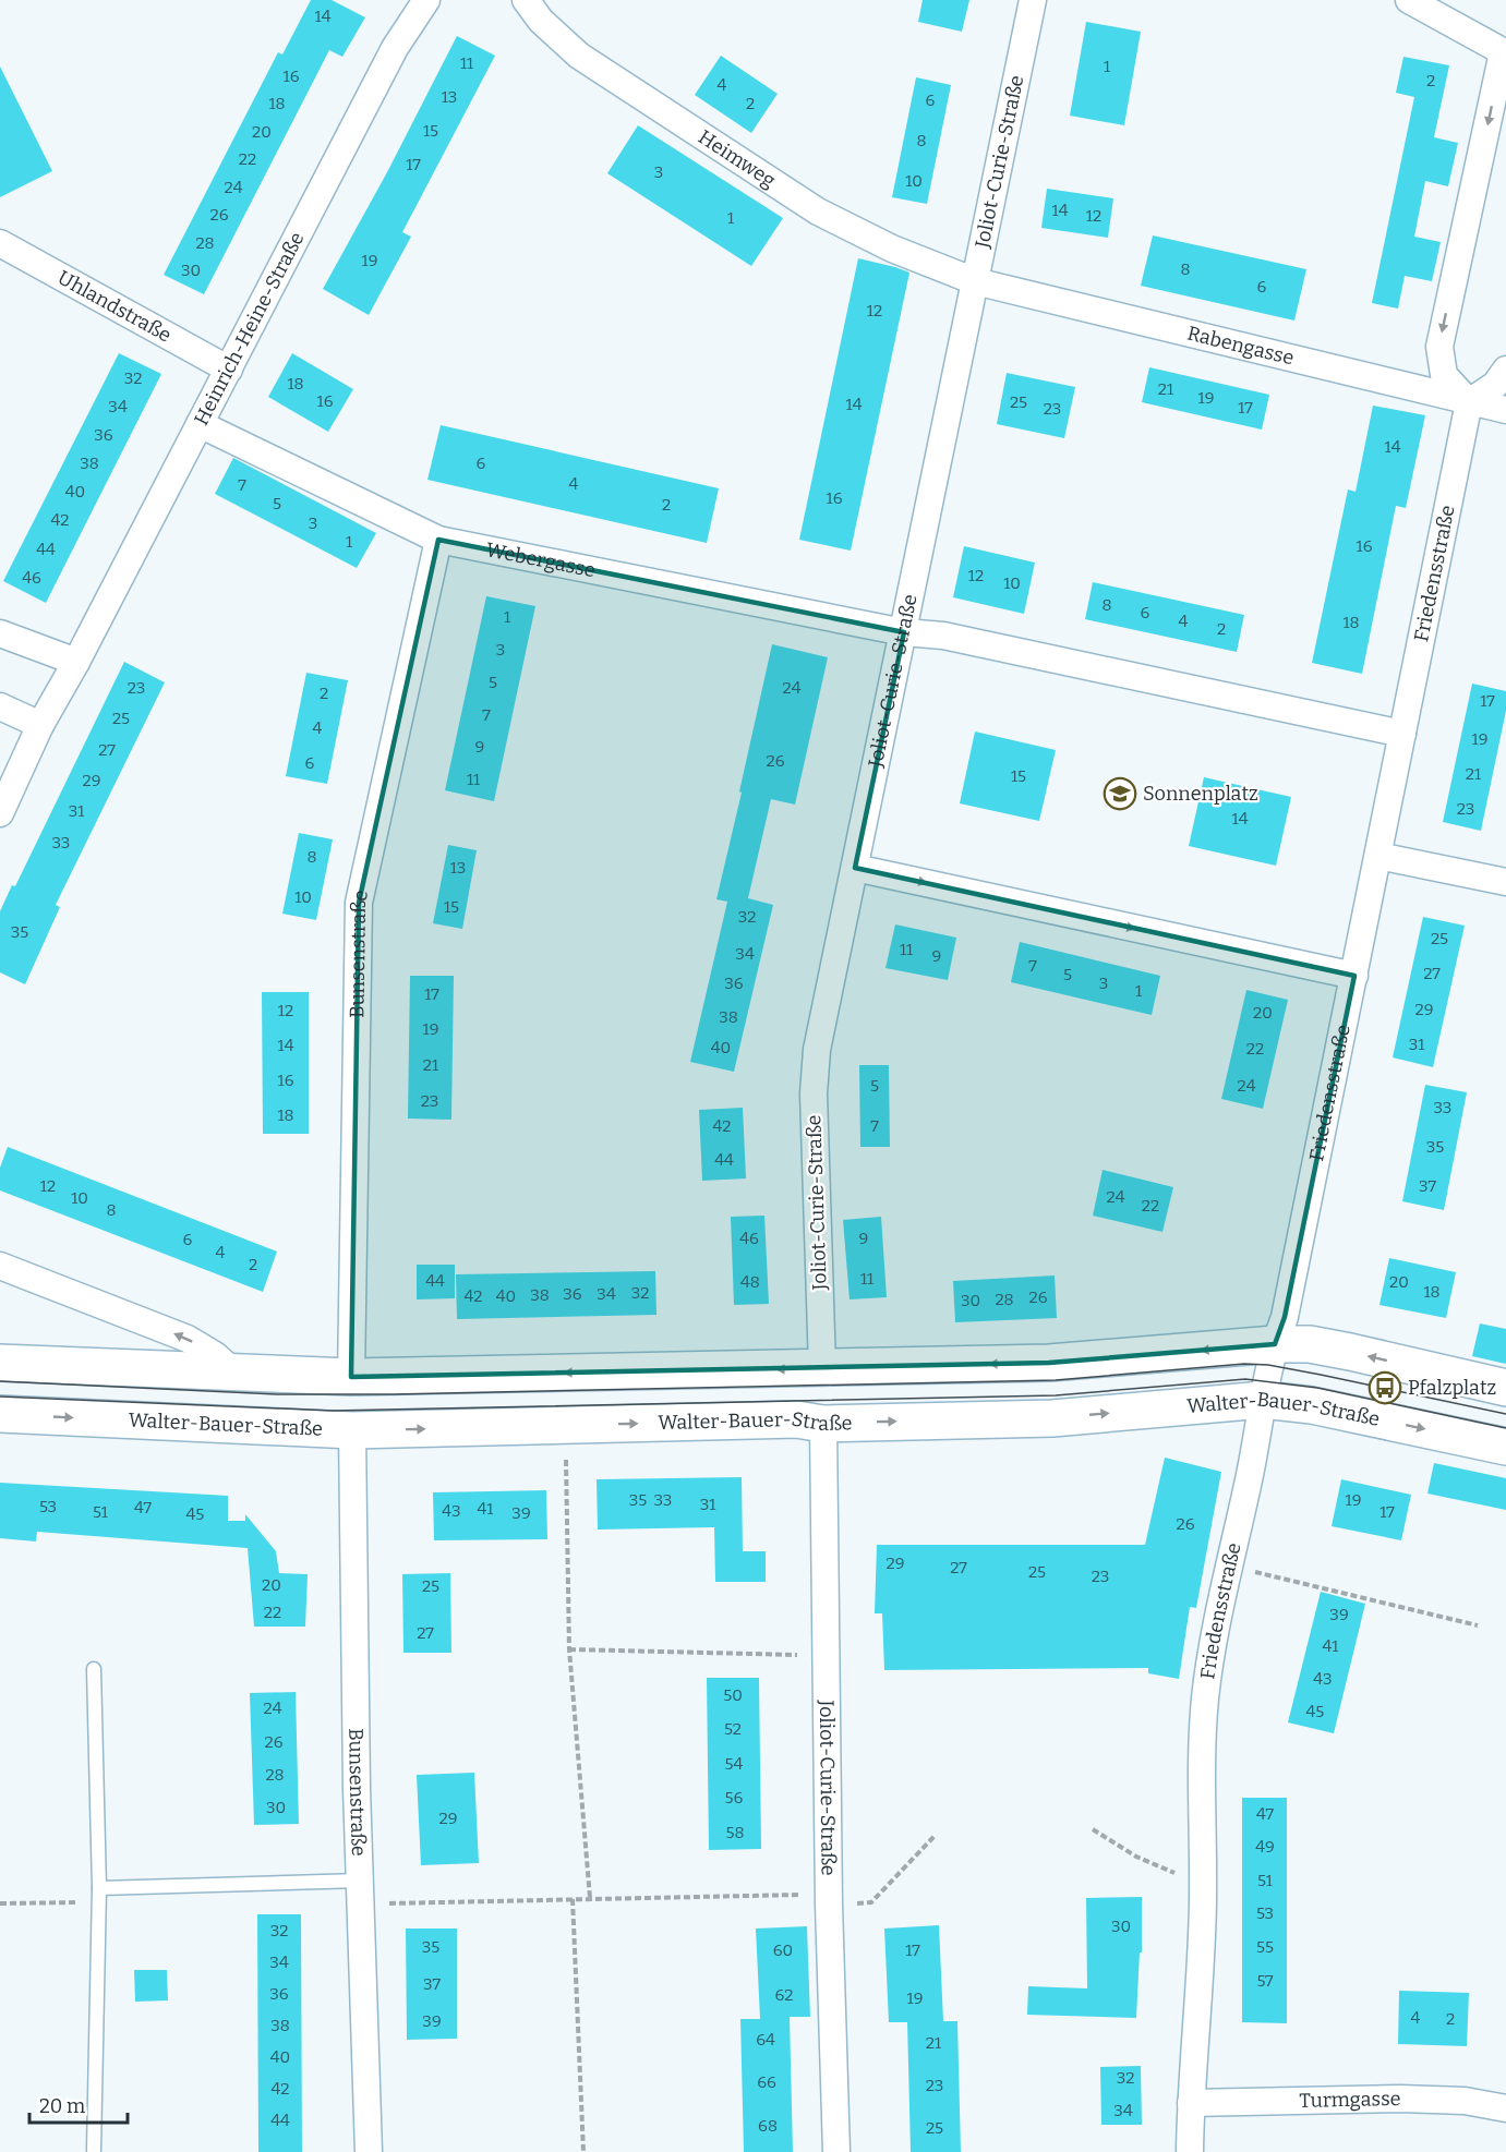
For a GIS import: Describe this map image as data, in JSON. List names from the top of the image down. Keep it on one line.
{"streets":{"street":["Heimweg","Joliot-Curie-Straße","Uhlandstraße","Heinrich-Heine-Straße","Rabengasse","Webergasse","Friedensstraße","Bunsenstraße","Walter-Bauer-Straße","Turmgasse"]},"crossings":[["Heimweg","Joliot-Curie-Straße"],["Heimweg","Rabengasse"],["Joliot-Curie-Straße","Rabengasse"],["Joliot-Curie-Straße","Webergasse"],["Joliot-Curie-Straße","Walter-Bauer-Straße"],["Uhlandstraße","Heinrich-Heine-Straße"],["Heinrich-Heine-Straße","Webergasse"],["Rabengasse","Friedensstraße"],["Webergasse","Bunsenstraße"],["Friedensstraße","Walter-Bauer-Straße"],["Friedensstraße","Turmgasse"],["Bunsenstraße","Walter-Bauer-Straße"]],"places":{"school or university":["Sonnenplatz"],"bus stop":["Pfalzplatz"]},"house_numbers":["14","11","1","16","2","4","13","6","18","2","15","20","8","22","17","3","10","24","14","26","12","1","28","19","8","30","6","12","32","18","21","19","16","25","14","34","17","23","36","14","38","6","4","7","40","16","5","2","42","3","1","16","44","12","46","10","8","6","1","4","18","2","3","5","23","24","2","17","7","25","4","19","9","27","26","6","21","15","11","29","23","31","14","33","8","13","10","15","32","35","25","11","34","9","7","27","5","36","3","1","17","29","12","20","38","19","31","14","40","22","21","16","5","24","23","33","18","42","7","35","44","12","37","24","10","22","8","46","9","6","4","2","11","44","48","20","18","32","36","34","38","42","40","26","28","30","35","33","19","31","53","47","41","43","51","17","39","45","26","29","27","25","23","20","25","22","39","27","41","43","50","24","45","52","26","54","28","56","30","47","29","58","49","51","53","30","32","35","55","60","17","34","57","37","36","62","19","4","2","39","38","64","21","40","32","66","23","42","34","44","68","25"],"scale_bar":"20 m"}
